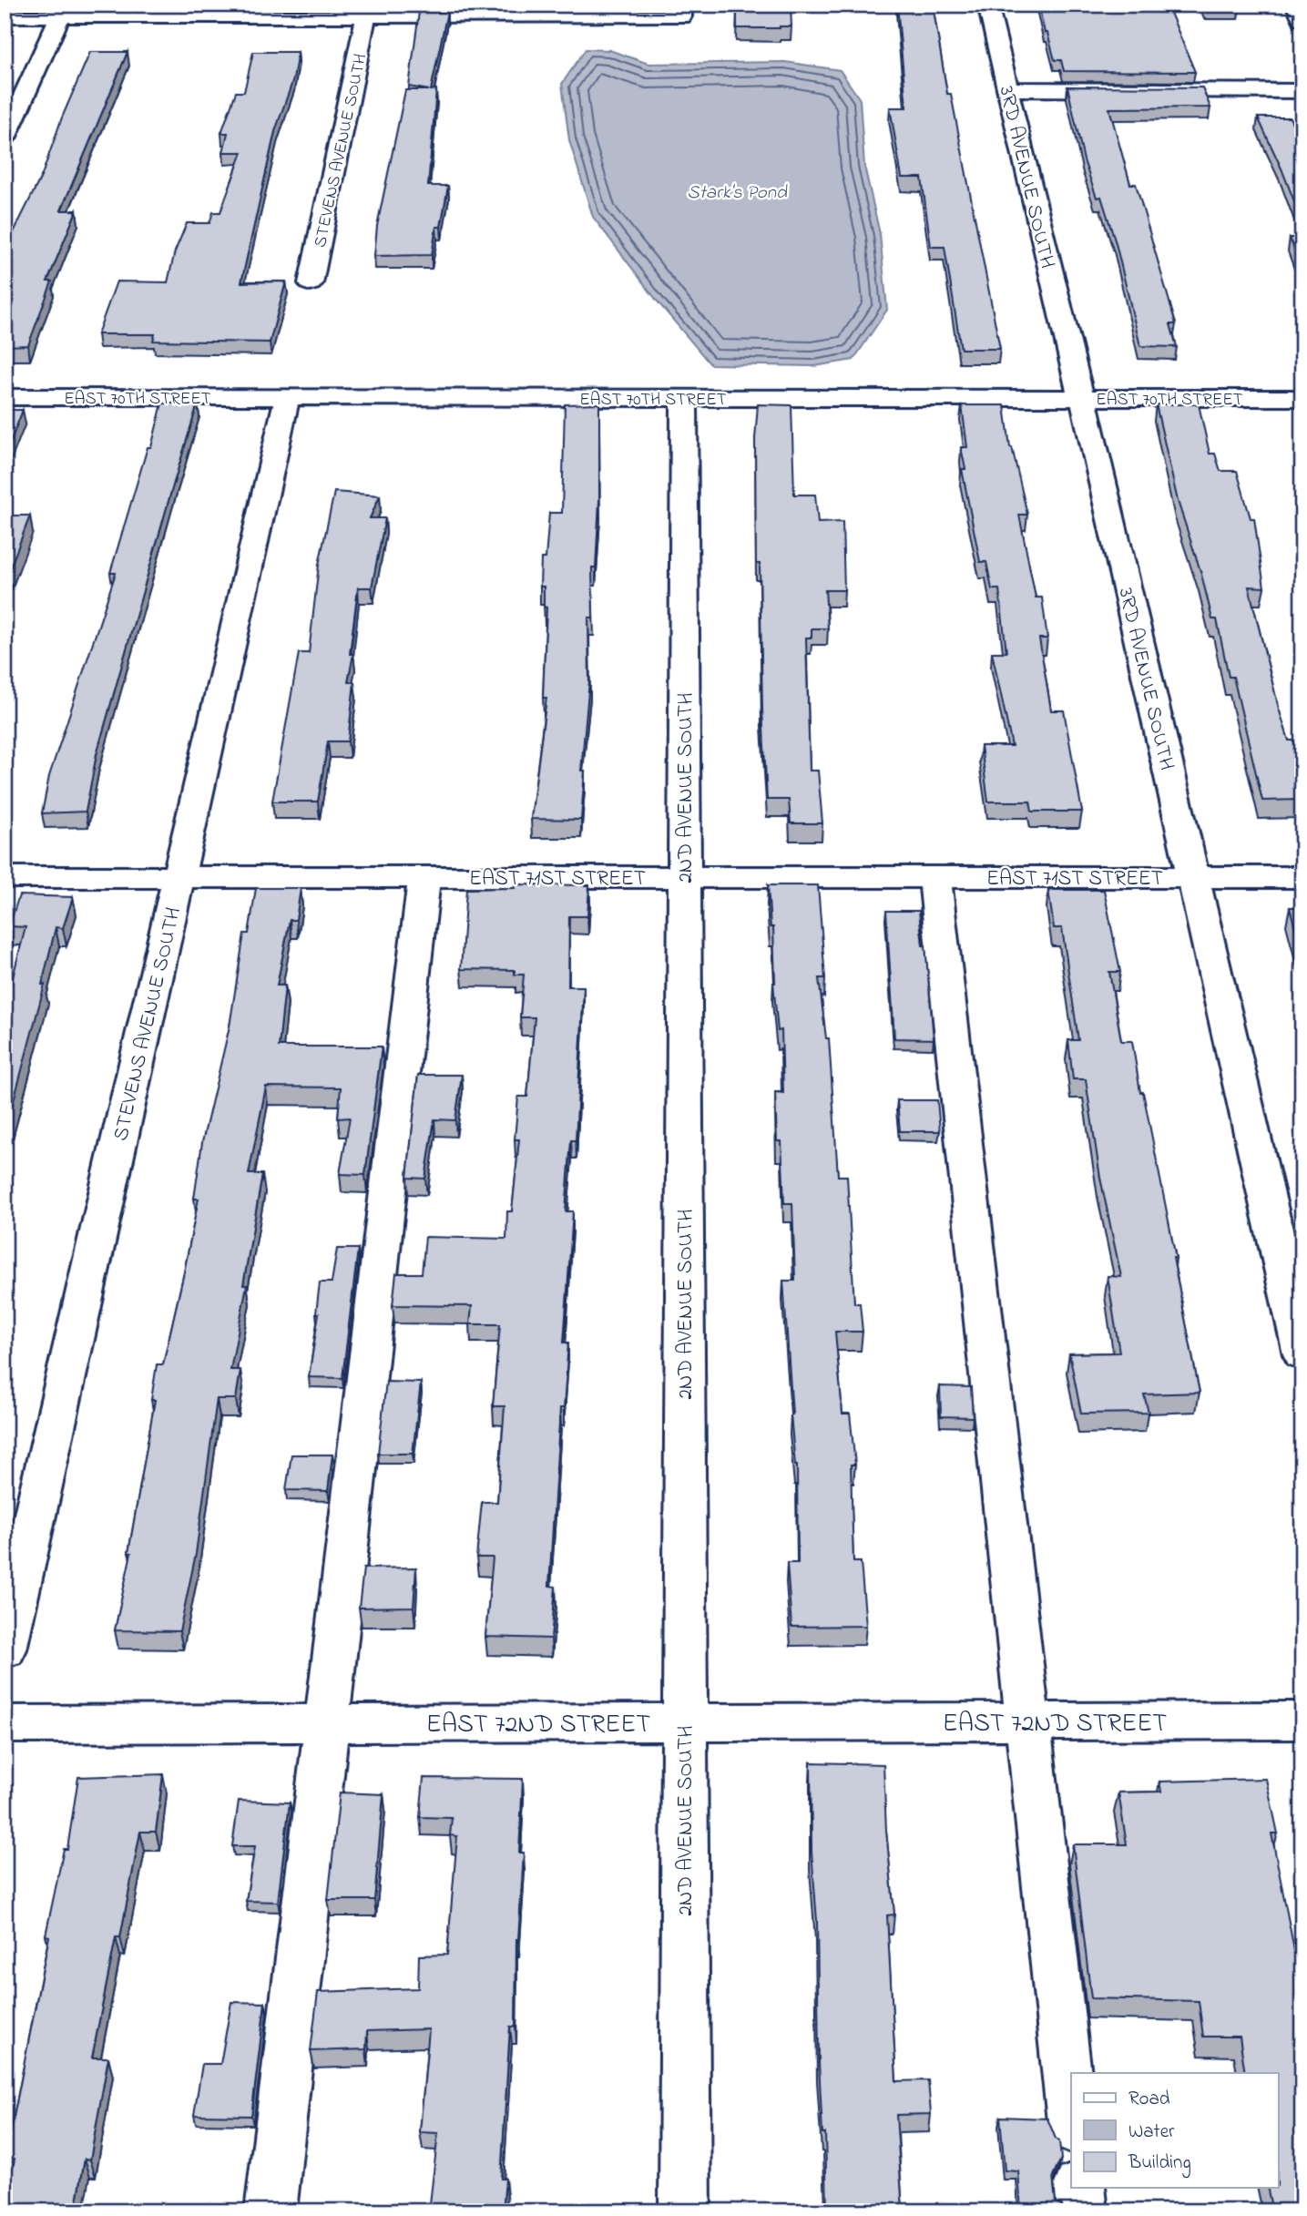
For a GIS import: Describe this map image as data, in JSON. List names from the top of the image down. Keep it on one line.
{"streets":{"street":["STEVENS AVENUE SOUTH","3RD AVENUE SOUTH","EAST 70TH STREET","2ND AVENUE SOUTH","EAST 71ST STREET","EAST 72ND STREET"]},"crossings":[["STEVENS AVENUE SOUTH","EAST 70TH STREET"],["STEVENS AVENUE SOUTH","EAST 71ST STREET"],["3RD AVENUE SOUTH","EAST 70TH STREET"],["3RD AVENUE SOUTH","EAST 71ST STREET"],["EAST 70TH STREET","2ND AVENUE SOUTH"],["2ND AVENUE SOUTH","EAST 71ST STREET"],["2ND AVENUE SOUTH","EAST 72ND STREET"]],"water":["Stark's Pond"],"legend":["Road","Water","Building"]}
